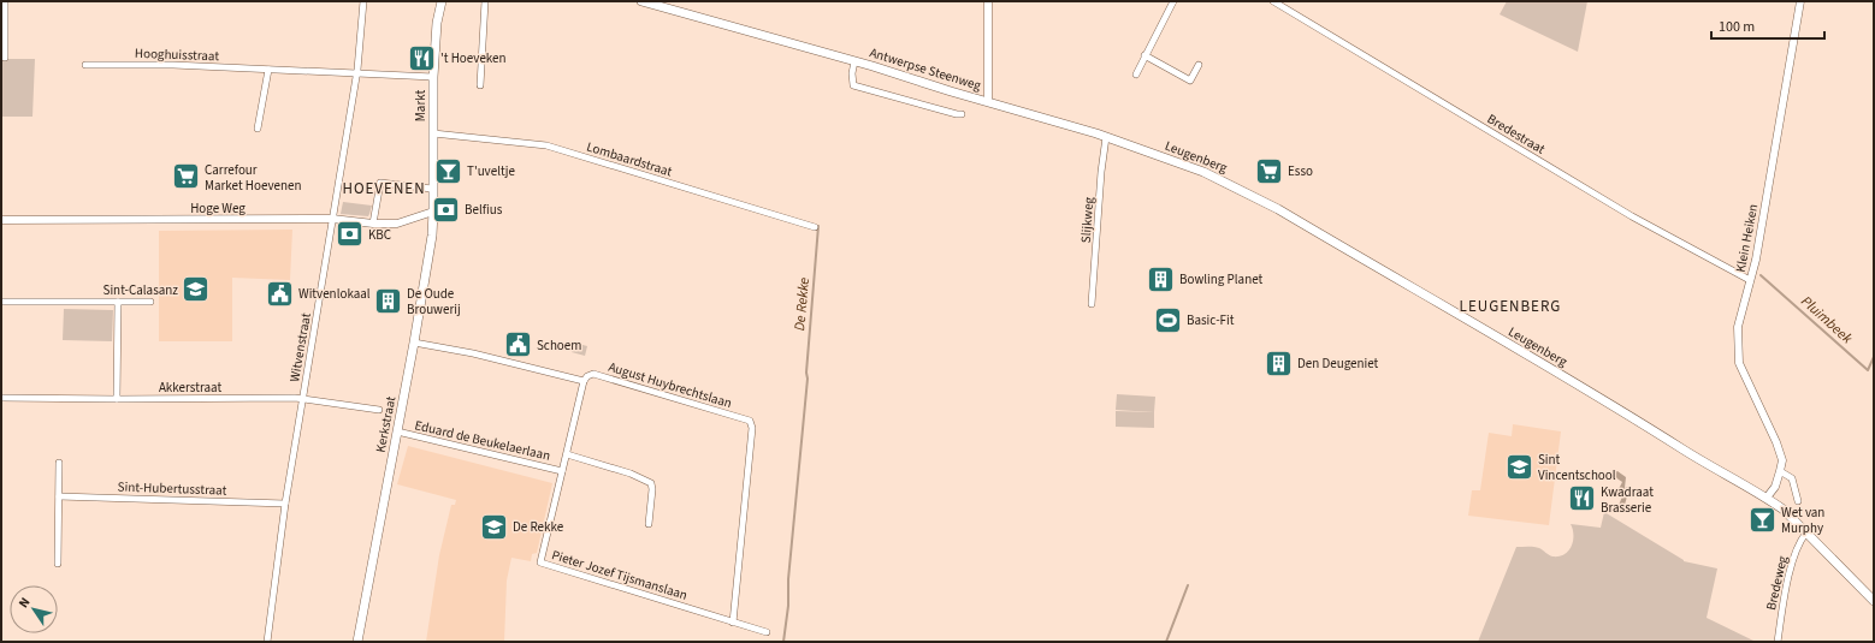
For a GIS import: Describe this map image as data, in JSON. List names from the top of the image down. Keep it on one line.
{"streets":{"main road":["Antwerpse Steenweg","Markt","Leugenberg","Kerkstraat"],"street":["Hooghuisstraat","Bredestraat","Lombaardstraat","Hoge Weg","Slijkweg","Klein Heiken","Witvenstraat","August Huybrechtslaan","Akkerstraat","Eduard de Beukelaerlaan","Sint-Hubertusstraat","Pieter Jozef Tijsmanslaan","Bredeweg"]},"crossings":[["Hooghuisstraat","Markt"],["Hooghuisstraat","Witvenstraat"],["Antwerpse Steenweg","Leugenberg"],["Antwerpse Steenweg","Slijkweg"],["Markt","Lombaardstraat"],["Markt","Hoge Weg"],["Markt","Kerkstraat"],["Bredestraat","Klein Heiken"],["Leugenberg","Slijkweg"],["Leugenberg","Bredeweg"],["Hoge Weg","Witvenstraat"],["Hoge Weg","Kerkstraat"],["Witvenstraat","Akkerstraat"],["Witvenstraat","Sint-Hubertusstraat"],["August Huybrechtslaan","Kerkstraat"],["August Huybrechtslaan","Pieter Jozef Tijsmanslaan"],["Kerkstraat","Eduard de Beukelaerlaan"],["Eduard de Beukelaerlaan","Pieter Jozef Tijsmanslaan"]],"districts":["HOEVENEN","LEUGENBERG"],"water":["De Rekke","Pluimbeek"],"places":{"restaurant":["'t Hoeveken","Kwadraat Brasserie"],"bar":["T'uveltje","Wet van Murphy"],"supermarket":["Esso","Carrefour Market Hoevenen"],"bank":["Belfius","KBC"],"building":["Bowling Planet","De Oude Brouwerij","Den Deugeniet"],"school or university":["Sint-Calasanz","Sint Vincentschool","De Rekke"],"public building":["Witvenlokaal","Schoem"],"sports":["Basic-Fit"]},"scale_bar":"100 m","north":"top left"}
